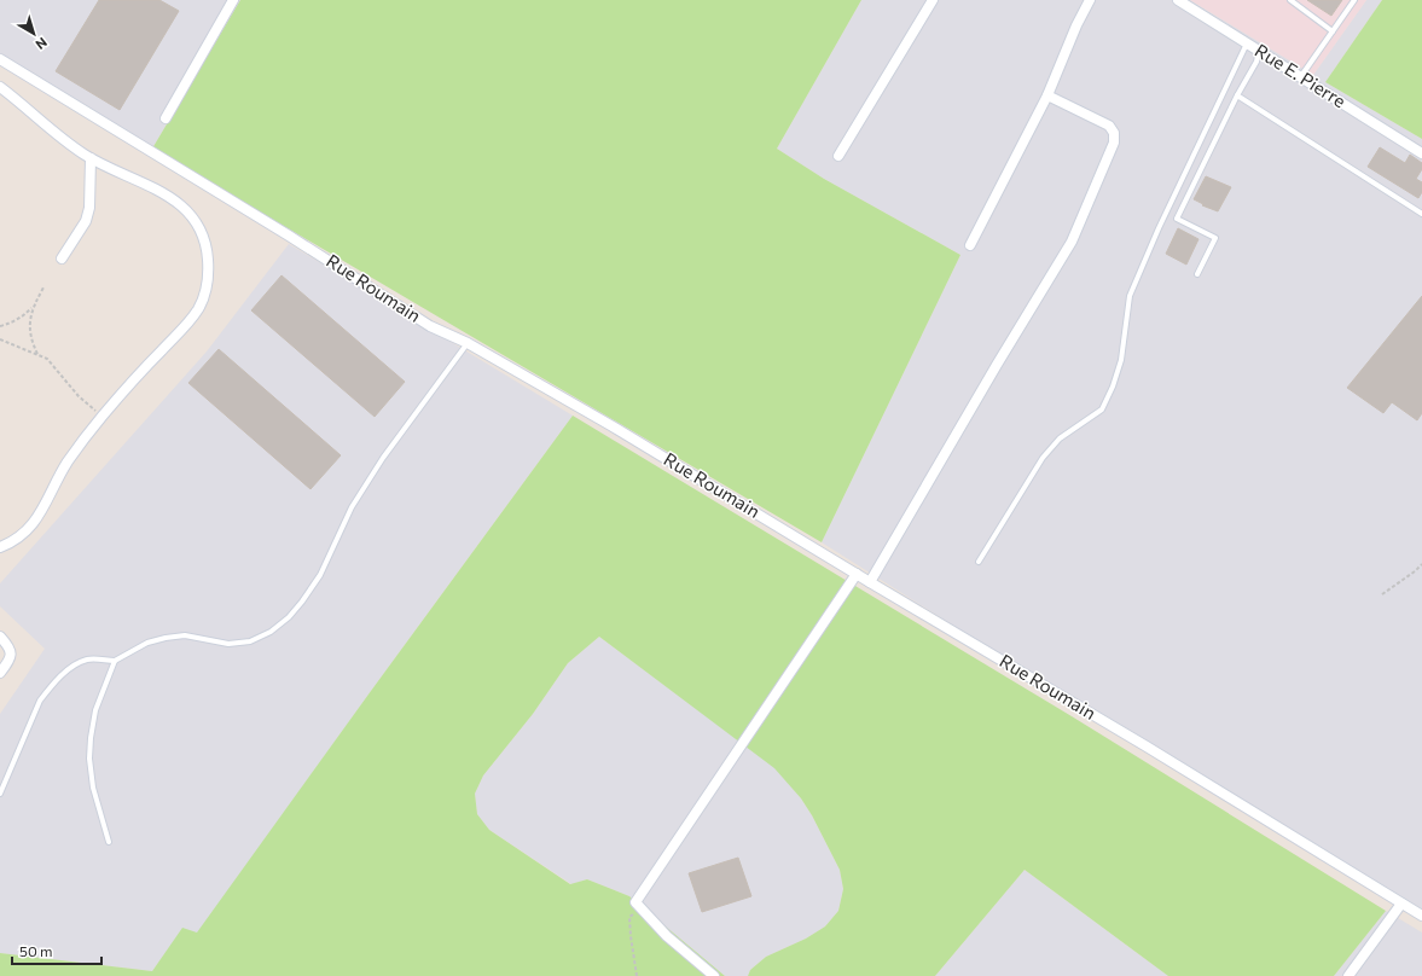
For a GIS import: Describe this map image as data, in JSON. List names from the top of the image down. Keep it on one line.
{"streets":{"street":["Rue E. Pierre","Rue Roumain"]},"scale_bar":"50 m","north":"bottom right"}
